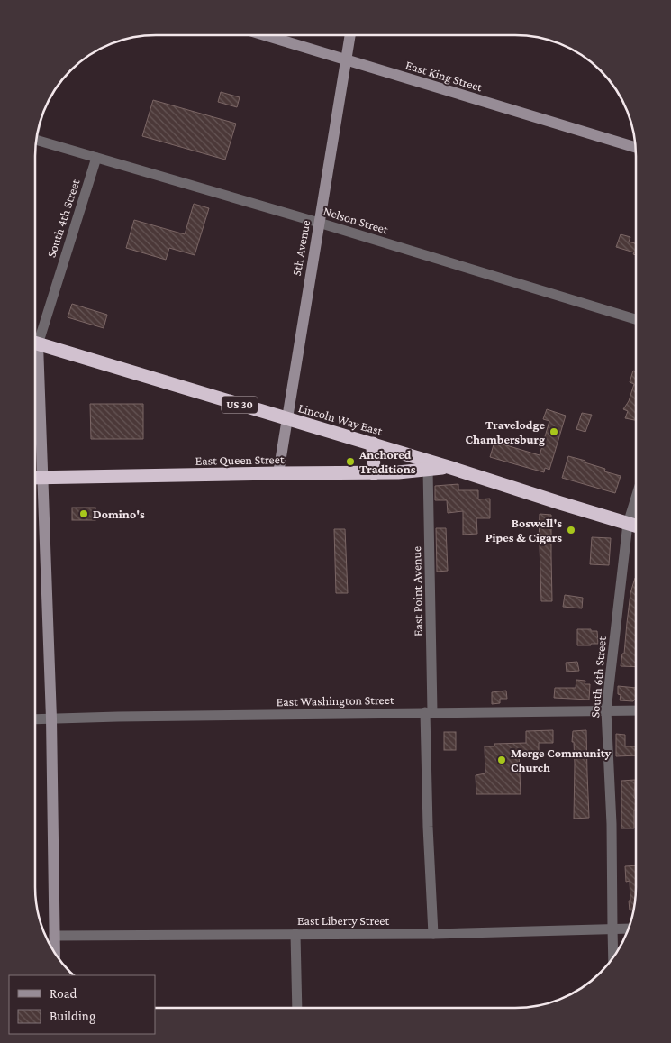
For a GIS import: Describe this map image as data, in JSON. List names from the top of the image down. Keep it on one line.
{"streets":{"highway":["US 30","Lincoln Way East","East Queen Street"],"street":["East King Street","South 4th Street","Nelson Street","5th Avenue","East Point Avenue","South 6th Street","East Washington Street","East Liberty Street"]},"crossings":[["East King Street","5th Avenue"],["South 4th Street","Nelson Street"],["South 4th Street","East Queen Street"],["South 4th Street","East Washington Street"],["South 4th Street","East Liberty Street"],["Nelson Street","5th Avenue"],["5th Avenue","Lincoln Way East"],["5th Avenue","East Queen Street"],["Lincoln Way East","East Queen Street"],["Lincoln Way East","South 6th Street"],["East Queen Street","East Point Avenue"],["East Point Avenue","East Washington Street"],["East Point Avenue","East Liberty Street"],["South 6th Street","East Washington Street"],["South 6th Street","East Liberty Street"]],"places":["Travelodge Chambersburg","Anchored Traditions","Domino's","Boswell's Pipes & Cigars","Merge Community Church"],"legend":["Road","Building"]}
